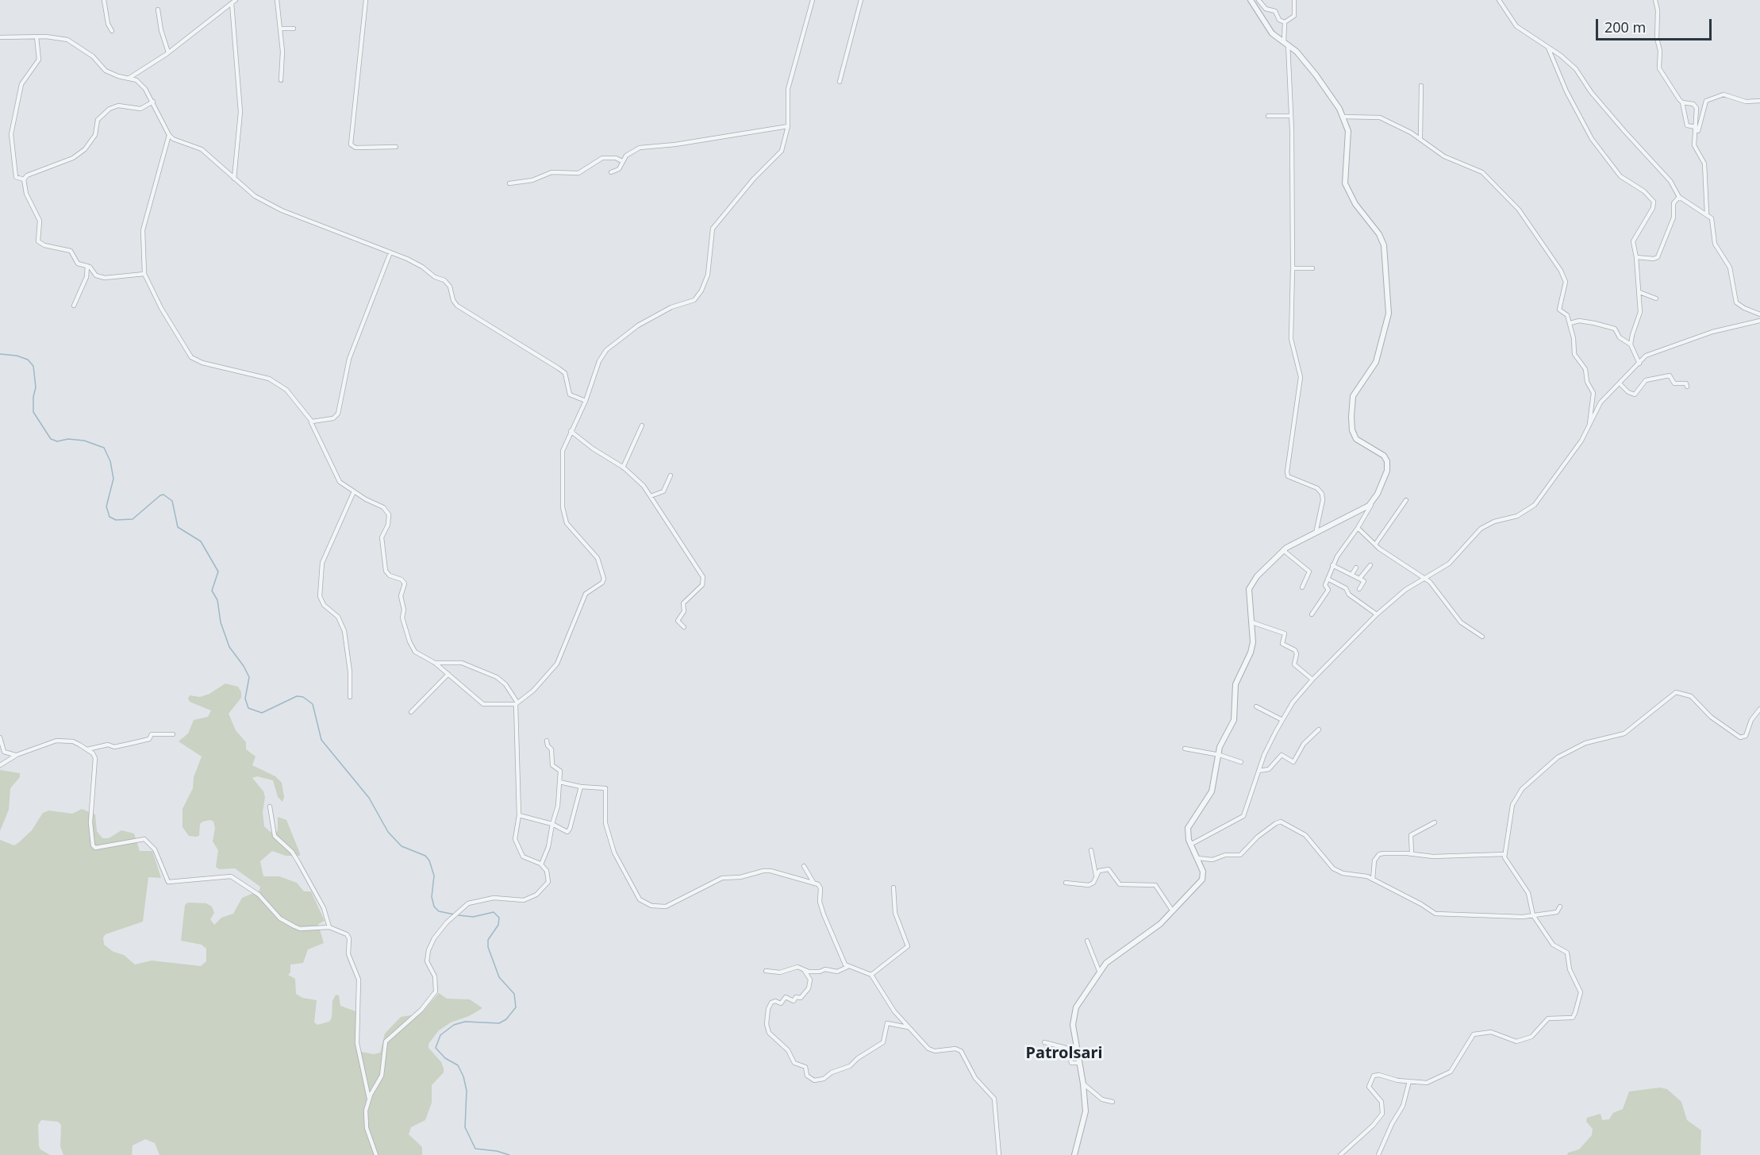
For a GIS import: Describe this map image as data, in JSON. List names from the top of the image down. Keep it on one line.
{"districts":["Patrolsari"],"scale_bar":"200 m"}
